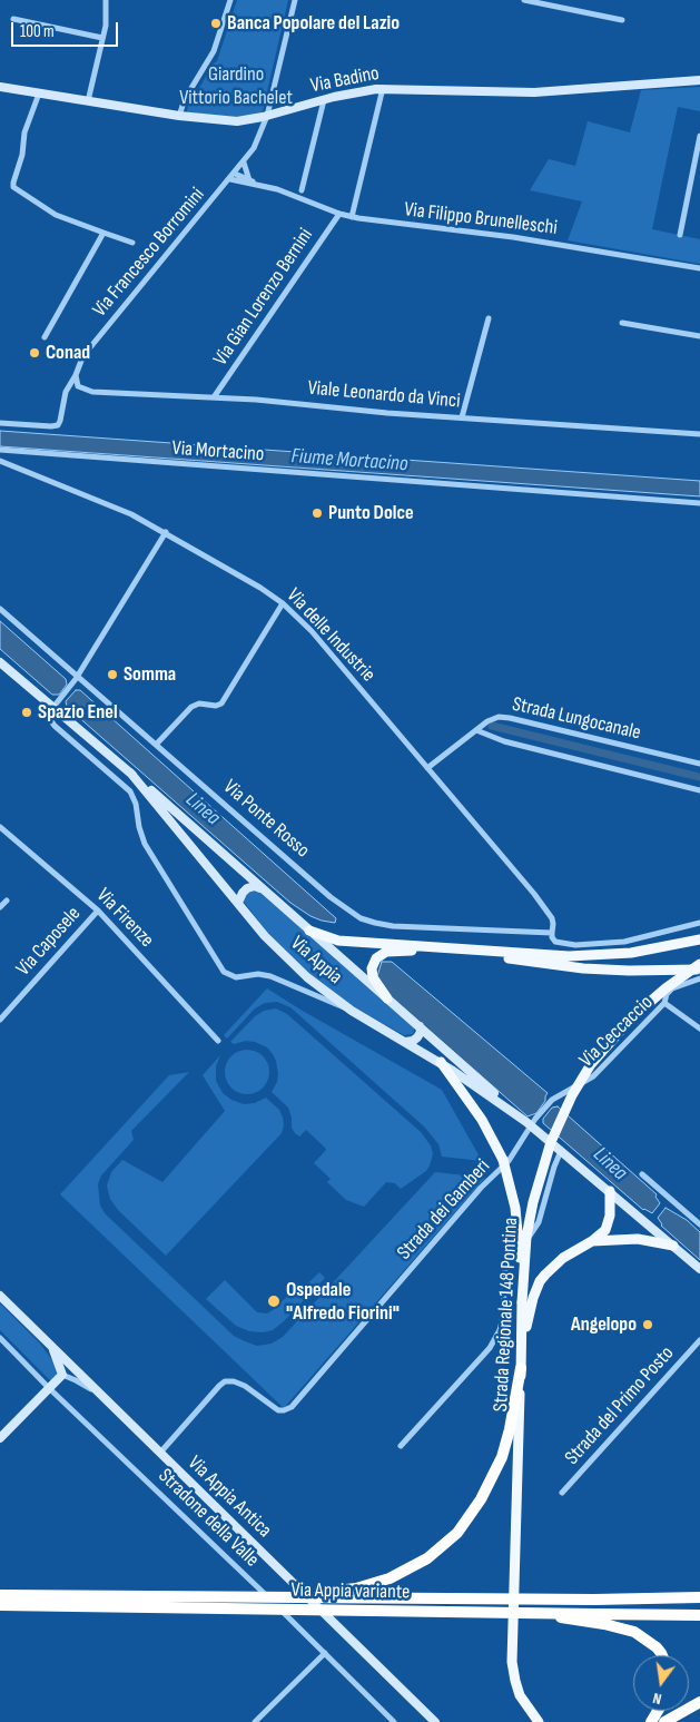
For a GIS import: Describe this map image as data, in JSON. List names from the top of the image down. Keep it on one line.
{"streets":{"highway":["Via Appia variante"],"main road":["Via Badino","Via Appia","Strada Regionale 148 Pontina","Via Appia Antica"],"street":["Via Filippo Brunelleschi","Via Francesco Borromini","Via Gian Lorenzo Bernini","Viale Leonardo da Vinci","Via Mortacino","Via delle Industrie","Strada Lungocanale","Via Ponte Rosso","Via Firenze","Via Caposele","Via Ceccaccio","Strada dei Gamberi","Strada del Primo Posto","Stradone della Valle"]},"crossings":[["Via Badino","Via Francesco Borromini"],["Via Filippo Brunelleschi","Via Francesco Borromini"],["Via Filippo Brunelleschi","Via Gian Lorenzo Bernini"],["Via Francesco Borromini","Viale Leonardo da Vinci"],["Via Gian Lorenzo Bernini","Viale Leonardo da Vinci"],["Via delle Industrie","Strada Lungocanale"],["Via delle Industrie","Via Ponte Rosso"],["Via Firenze","Via Caposele"],["Via Appia","Via Ceccaccio"],["Via Appia","Strada dei Gamberi"],["Via Ceccaccio","Strada dei Gamberi"],["Strada dei Gamberi","Via Appia Antica"]],"water":["Fiume Mortacino","Linea"],"parks":["Giardino Vittorio Bachelet"],"places":["Banca Popolare del Lazio","Conad","Punto Dolce","Somma","Spazio Enel","Ospedale \"Alfredo Fiorini\"","Angelopo"],"scale_bar":"100 m","north":"bottom"}
